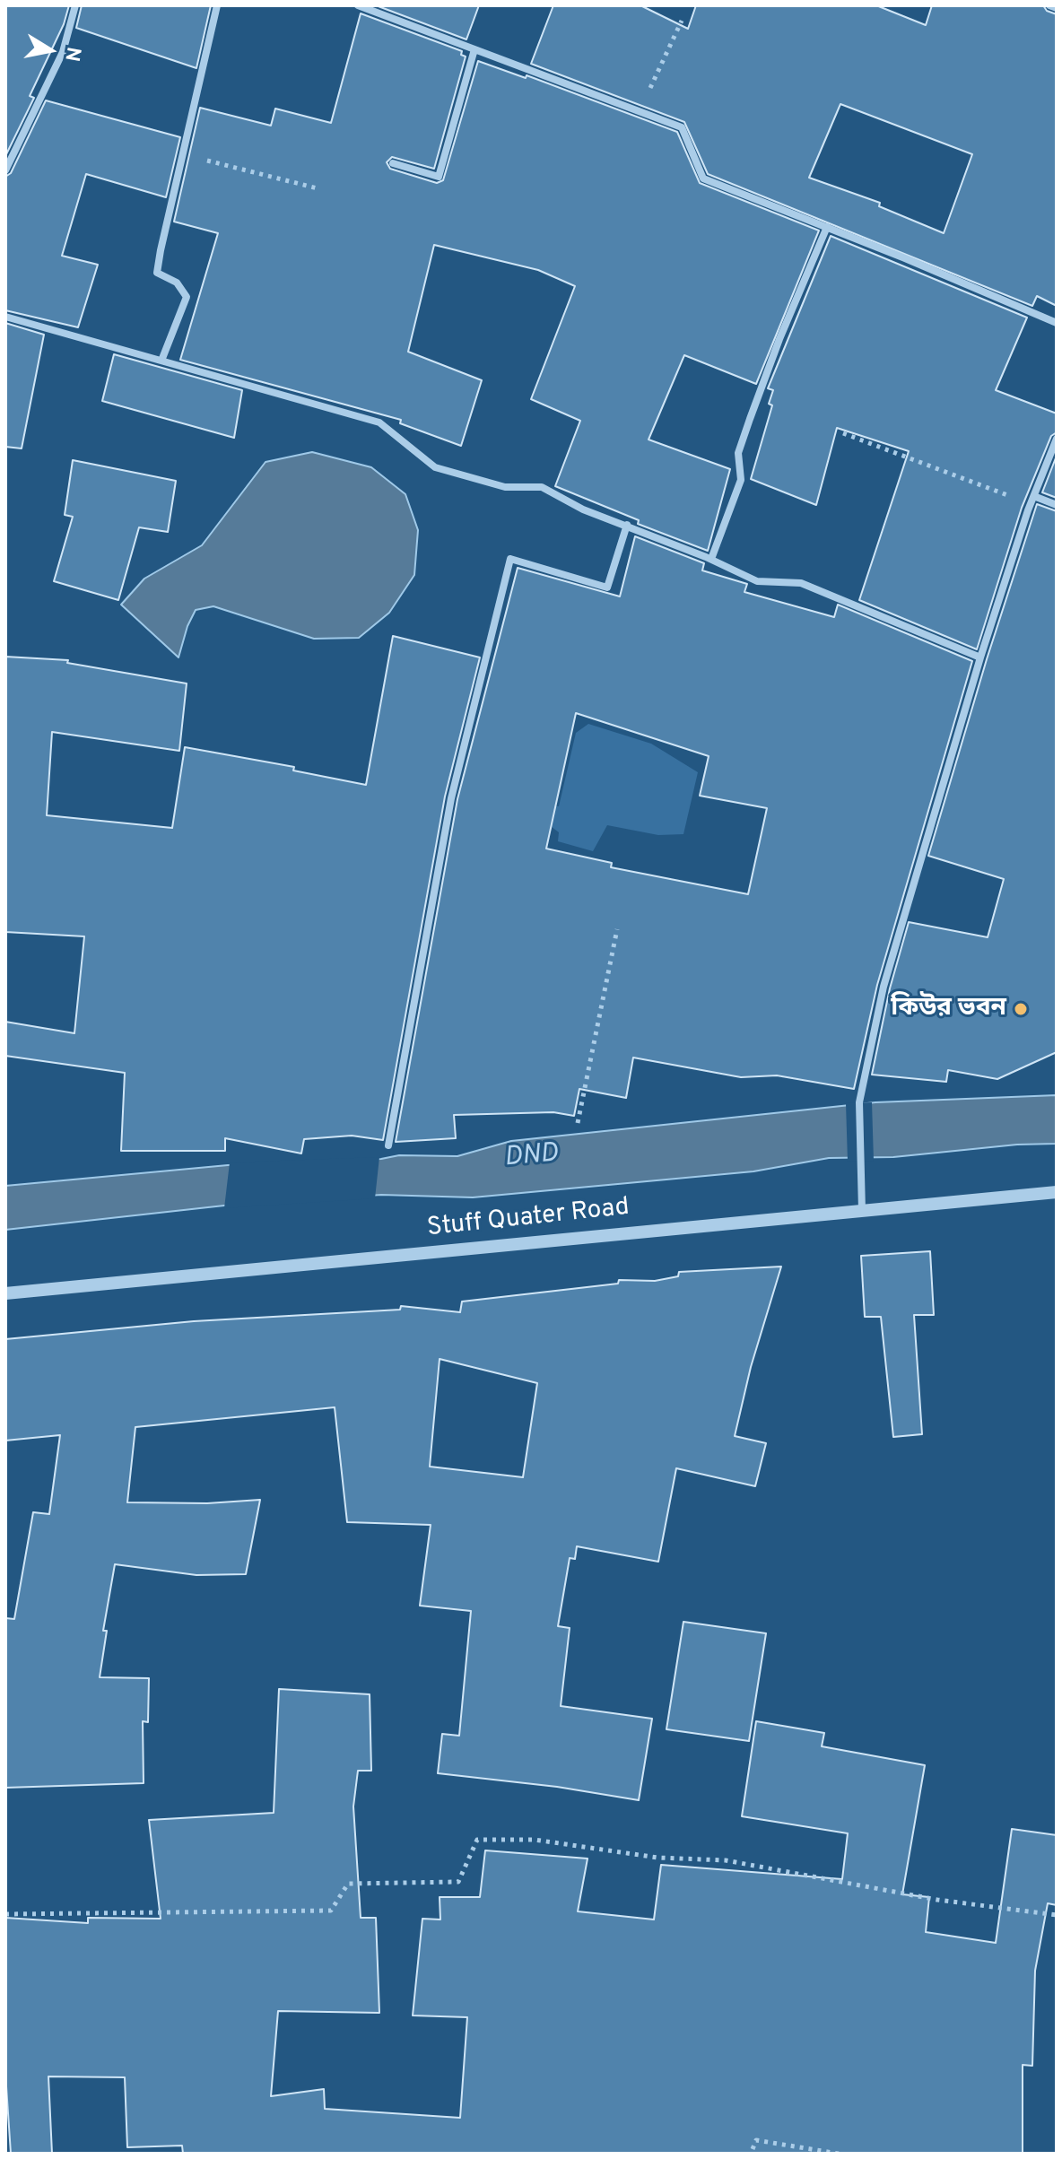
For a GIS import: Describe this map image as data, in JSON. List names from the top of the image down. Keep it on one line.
{"streets":{"street":["Stuff Quater Road"]},"water":["DND"],"places":["কিউর ভবন"],"north":"right"}
